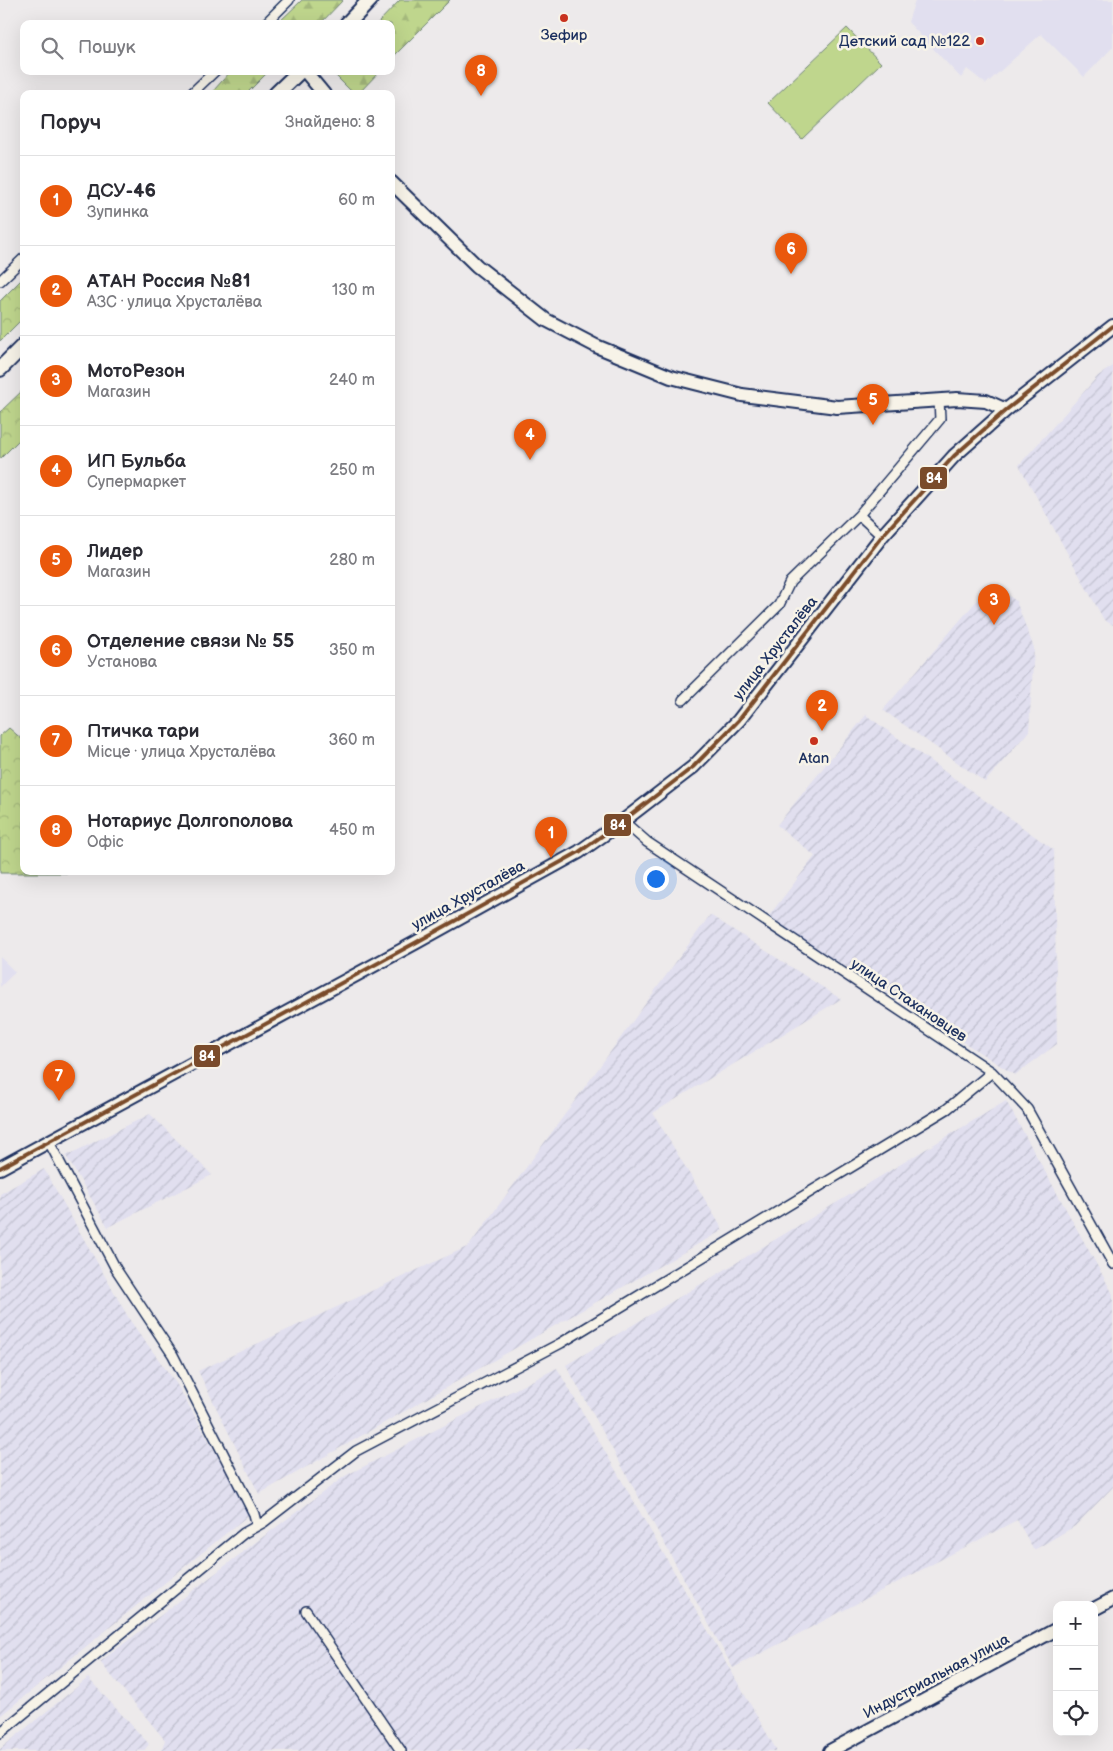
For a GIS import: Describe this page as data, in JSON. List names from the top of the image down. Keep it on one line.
{"streets":{"main road":["улица Хрусталёва","Индустриальная улица"],"street":["улица Стахановцев"]},"crossings":[["улица Хрусталёва","улица Стахановцев"]],"places":["Зефир","Детский сад №122","Atan"],"lines":["transit line 84"],"page":{"search":"Пошук","pins":["8","6","5","4","3","2","1","7"],"heading":["Поруч","Знайдено: 8"],"list":[{"mark":"1","name":"ДСУ-46","note":"Зупинка","value":"60 m"},{"mark":"2","name":"АТАН Россия №81","note":"АЗС · улица Хрусталёва","value":"130 m"},{"mark":"3","name":"МотоРезон","note":"Магазин","value":"240 m"},{"mark":"4","name":"ИП Бульба","note":"Супермаркет","value":"250 m"},{"mark":"5","name":"Лидер","note":"Магазин","value":"280 m"},{"mark":"6","name":"Отделение связи № 55","note":"Установа","value":"350 m"},{"mark":"7","name":"Птичка тари","note":"Місце · улица Хрусталёва","value":"360 m"},{"mark":"8","name":"Нотариус Долгополова","note":"Офіс","value":"450 m"}],"map_buttons":["+","−"]}}
